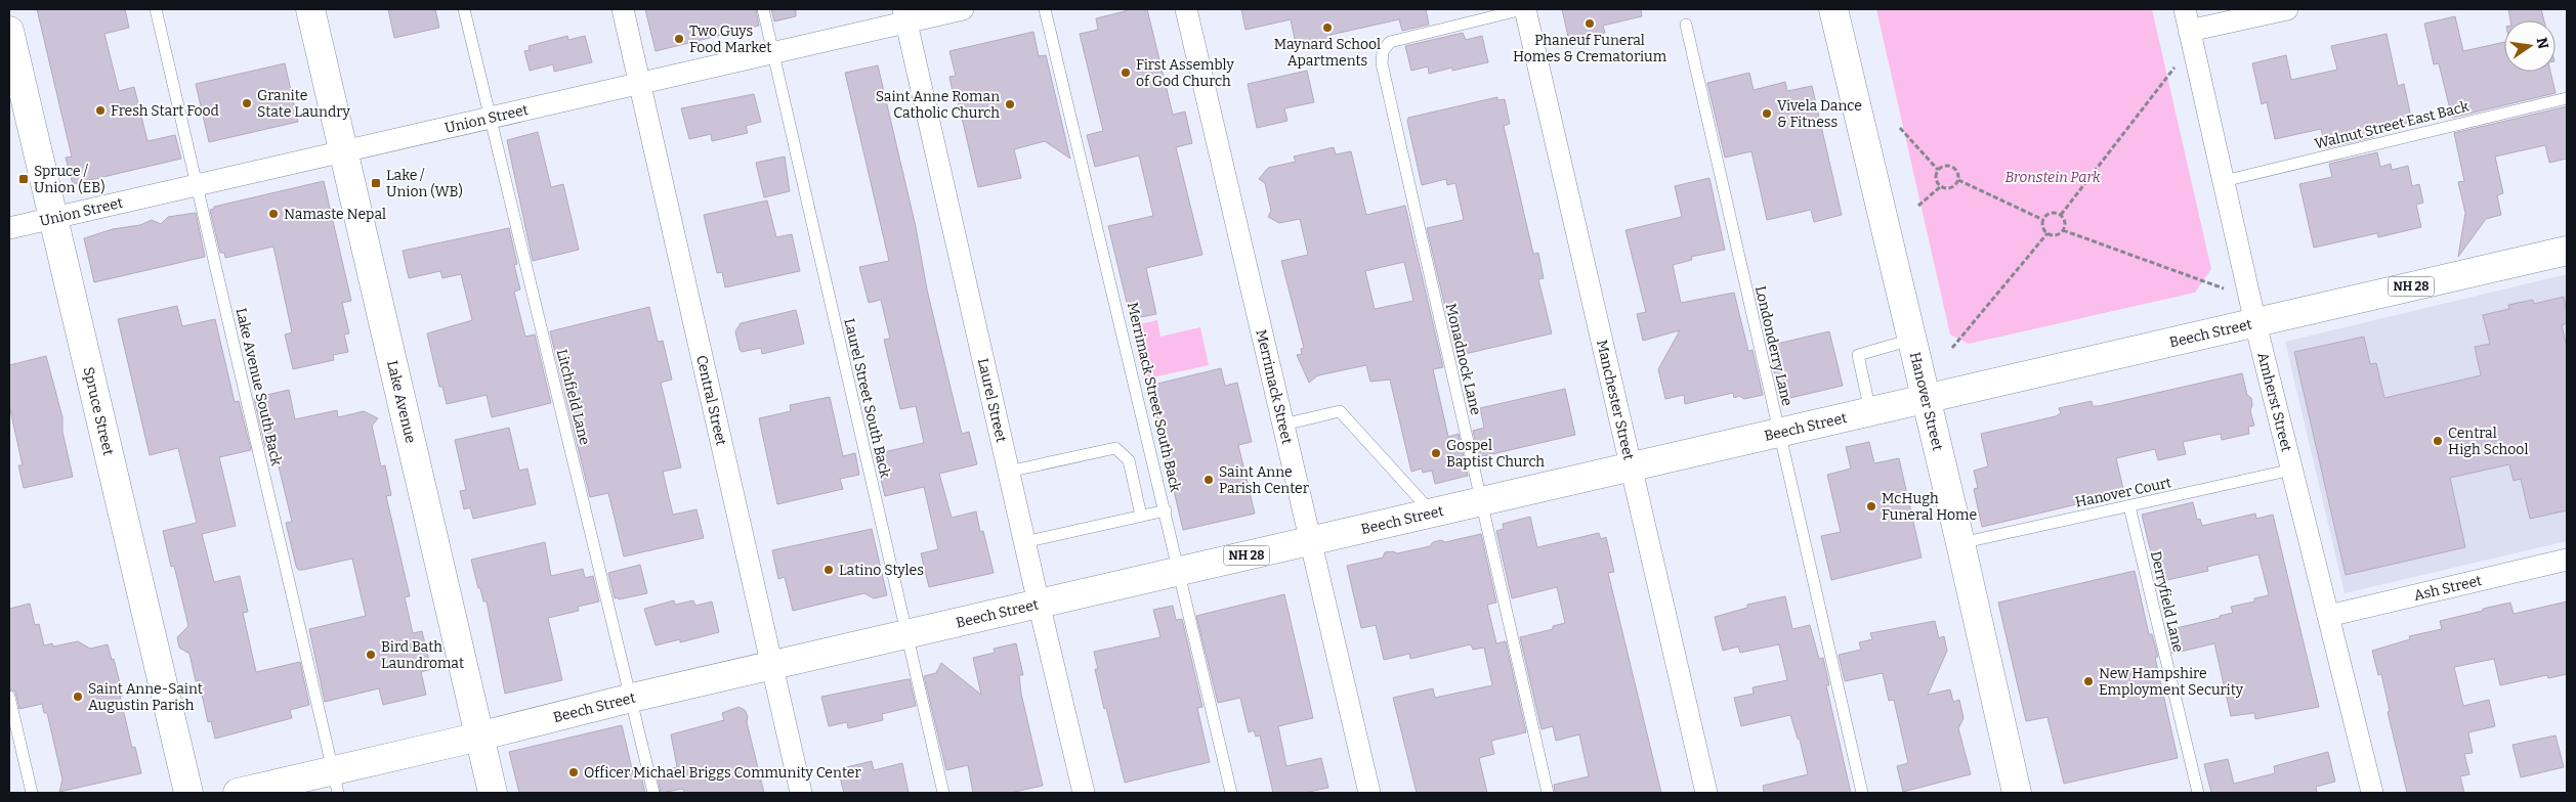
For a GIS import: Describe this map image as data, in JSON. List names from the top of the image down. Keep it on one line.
{"streets":{"main road":["NH 28","Beech Street","Lake Avenue","Hanover Street","Spruce Street"],"street":["Union Street","Merrimack Street","Central Street","Laurel Street","Manchester Street","Amherst Street","Ash Street"],"lane":["Walnut Street East Back","Londonderry Lane","Monadnock Lane","Lake Avenue South Back","Litchfield Lane","Merrimack Street South Back","Laurel Street South Back","Hanover Court","Derryfield Lane"]},"crossings":[["Union Street","Lake Avenue South Back"],["Union Street","Litchfield Lane"],["Union Street","Laurel Street South Back"],["Union Street","Lake Avenue"],["Union Street","Central Street"],["Union Street","Laurel Street"],["Union Street","Spruce Street"],["Walnut Street East Back","Amherst Street"],["Beech Street","Londonderry Lane"],["Beech Street","Monadnock Lane"],["Beech Street","Merrimack Street"],["Beech Street","Lake Avenue South Back"],["Beech Street","Litchfield Lane"],["Beech Street","Merrimack Street South Back"],["Beech Street","Laurel Street South Back"],["Beech Street","Lake Avenue"],["Beech Street","Central Street"],["Beech Street","Laurel Street"],["Beech Street","Manchester Street"],["Beech Street","Hanover Street"],["Beech Street","Amherst Street"],["Monadnock Lane","Manchester Street"],["Hanover Street","Hanover Court"],["Amherst Street","Hanover Court"],["Amherst Street","Ash Street"],["Hanover Court","Derryfield Lane"]],"parks":["Bronstein Park"],"places":{"other":["Phaneuf Funeral Homes & Crematorium","Maynard School Apartments","Two Guys Food Market","First Assembly of God Church","Granite State Laundry","Saint Anne Roman Catholic Church","Fresh Start Food","Vivela Dance & Fitness","Namaste Nepal","Central High School","Gospel Baptist Church","Saint Anne Parish Center","McHugh Funeral Home","Latino Styles","Bird Bath Laundromat","New Hampshire Employment Security","Saint Anne-Saint Augustin Parish","Officer Michael Briggs Community Center"],"transit":["Spruce / Union (EB)","Lake / Union (WB)"]},"north":"right"}
